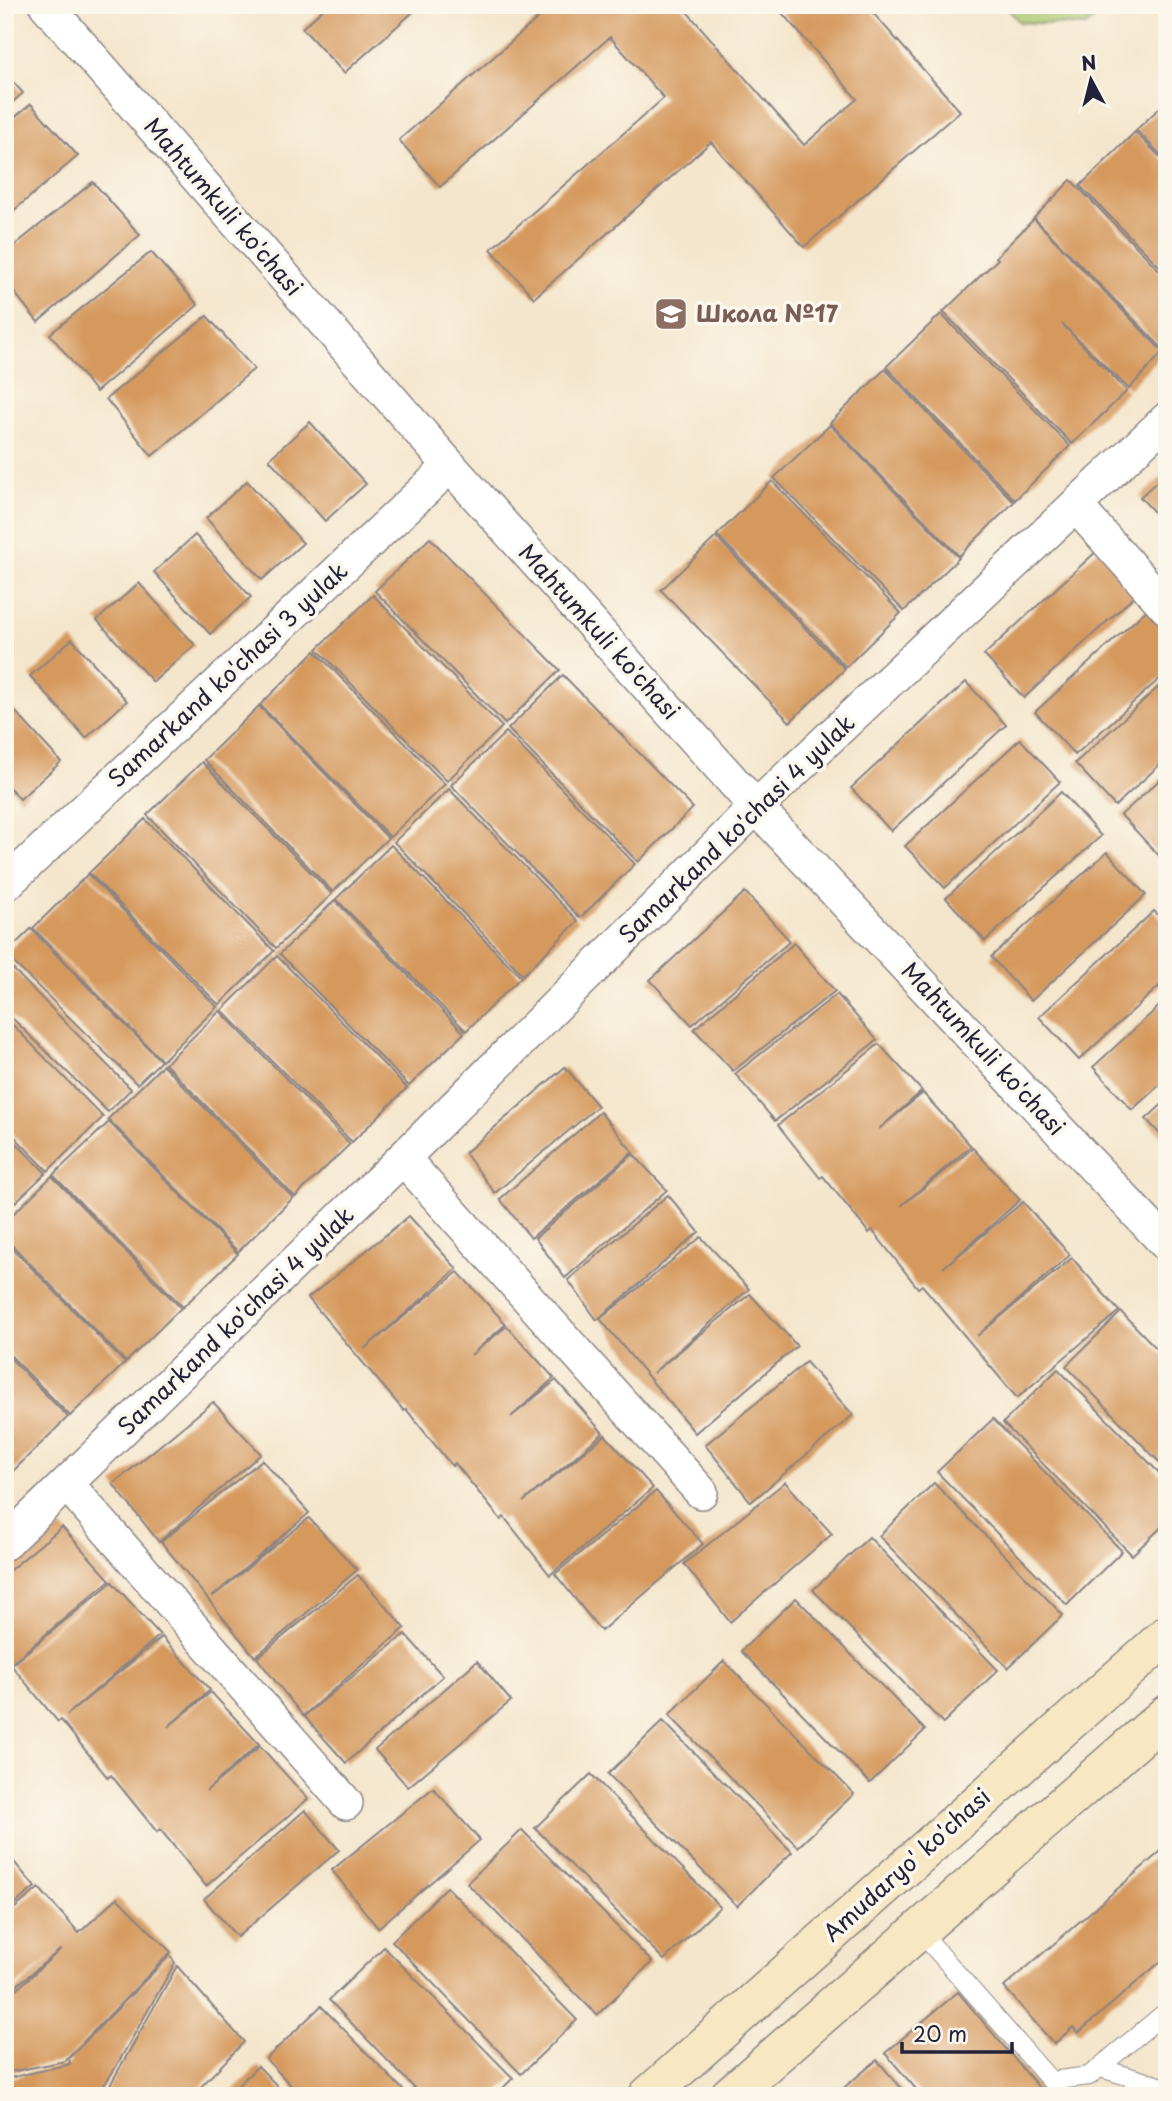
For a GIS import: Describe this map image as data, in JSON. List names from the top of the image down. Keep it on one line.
{"streets":{"street":["Mahtumkuli ko'chasi","Samarkand ko'chasi 3 yulak","Samarkand ko'chasi 4 yulak","Amudaryo' ko'chasi"]},"crossings":[["Mahtumkuli ko'chasi","Samarkand ko'chasi 3 yulak"],["Mahtumkuli ko'chasi","Samarkand ko'chasi 4 yulak"]],"places":{"school or university":["Школа №17"]},"scale_bar":"20 m","north":"top"}
